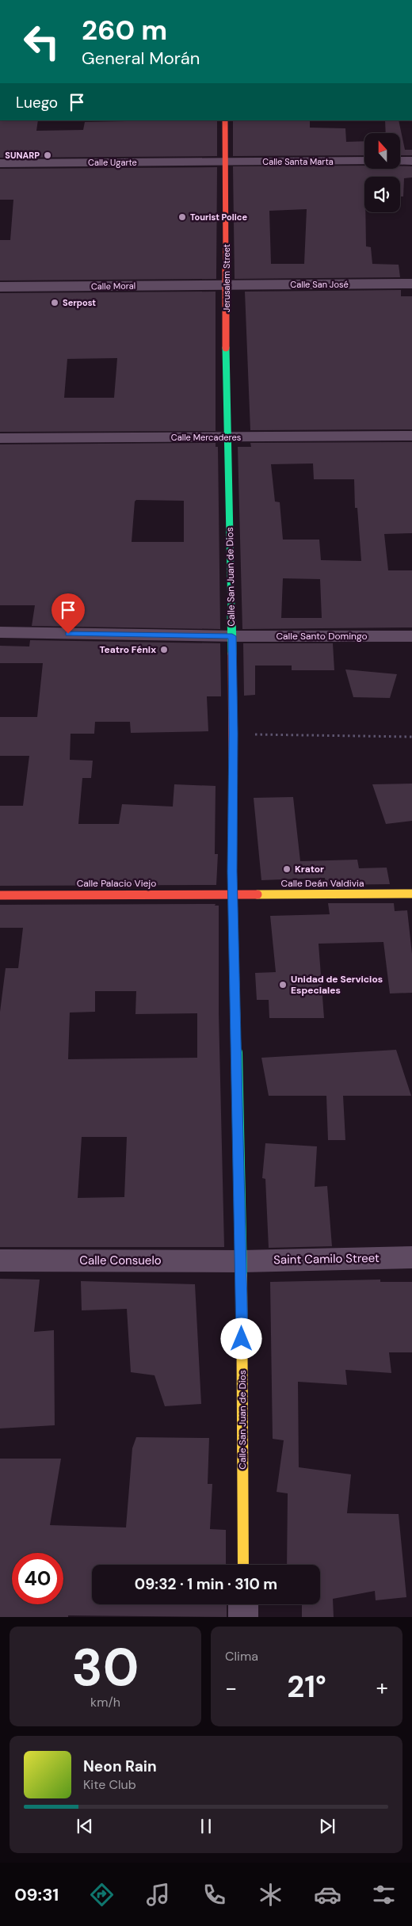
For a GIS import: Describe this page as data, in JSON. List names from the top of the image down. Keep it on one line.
{"streets":{"street":["Calle Santa Marta","Calle Ugarte","Jerusalem Street","Calle San José","Calle Moral","Calle Mercaderes","Calle San Juan de Dios","Calle Santo Domingo","Calle Palacio Viejo","Calle Deán Valdivia","Saint Camilo Street","Calle Consuelo"]},"crossings":[["Calle Santa Marta","Calle Ugarte"],["Calle Santa Marta","Jerusalem Street"],["Calle Ugarte","Jerusalem Street"],["Jerusalem Street","Calle San José"],["Jerusalem Street","Calle Moral"],["Jerusalem Street","Calle Mercaderes"],["Jerusalem Street","Calle San Juan de Dios"],["Calle San José","Calle Moral"],["Calle Mercaderes","Calle San Juan de Dios"],["Calle San Juan de Dios","Calle Santo Domingo"],["Calle San Juan de Dios","Calle Palacio Viejo"],["Calle San Juan de Dios","Calle Deán Valdivia"],["Calle San Juan de Dios","Saint Camilo Street"],["Calle San Juan de Dios","Calle Consuelo"],["Calle Palacio Viejo","Calle Deán Valdivia"],["Saint Camilo Street","Calle Consuelo"]],"places":["SUNARP","Tourist Police","Serpost","Teatro Fénix","Krator","Unidad de Servicios Especiales"],"north":"top","page":{"turn":["260 m","General Morán"],"then":"Luego","limit":"40","trip":"09:32 · 1 min · 310 m","tile":[["30","km/h"],"Clima"],"heat":["−","21°","+"],"song":["Neon Rain","Kite Club"],"tabs":"09:31"}}
